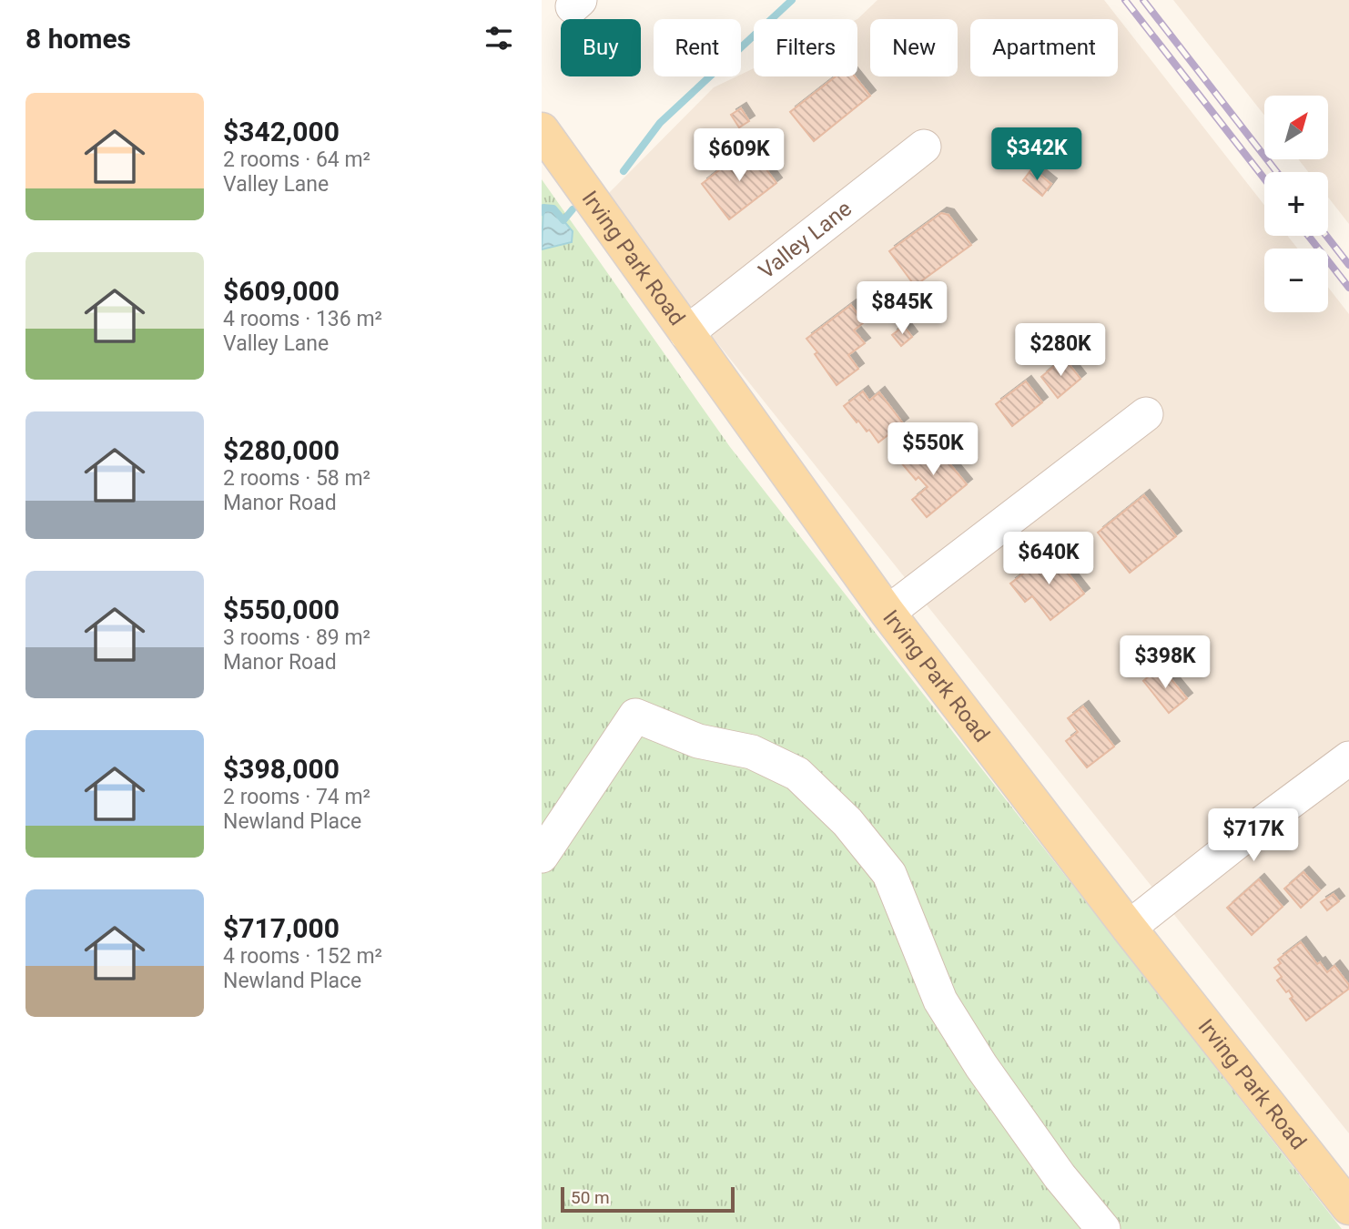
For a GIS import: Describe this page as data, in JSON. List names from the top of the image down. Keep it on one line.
{"streets":{"main road":["Irving Park Road"],"street":["Valley Lane"]},"crossings":[["Valley Lane","Irving Park Road"]],"scale_bar":"50 m","north":"top right","page":{"heading":"8 homes","chip":["Buy","Rent","Filters","New","Apartment"],"list":[{"name":"$342,000","note":"2 rooms · 64 m² · Valley Lane"},{"name":"$609,000","note":"4 rooms · 136 m² · Valley Lane"},{"name":"$280,000","note":"2 rooms · 58 m² · Manor Road"},{"name":"$550,000","note":"3 rooms · 89 m² · Manor Road"},{"name":"$398,000","note":"2 rooms · 74 m² · Newland Place"},{"name":"$717,000","note":"4 rooms · 152 m² · Newland Place"}],"map_buttons":["+","−"],"price":["$342K","$609K","$845K","$280K","$550K","$640K","$398K","$717K"],"scale":"50 m"}}
